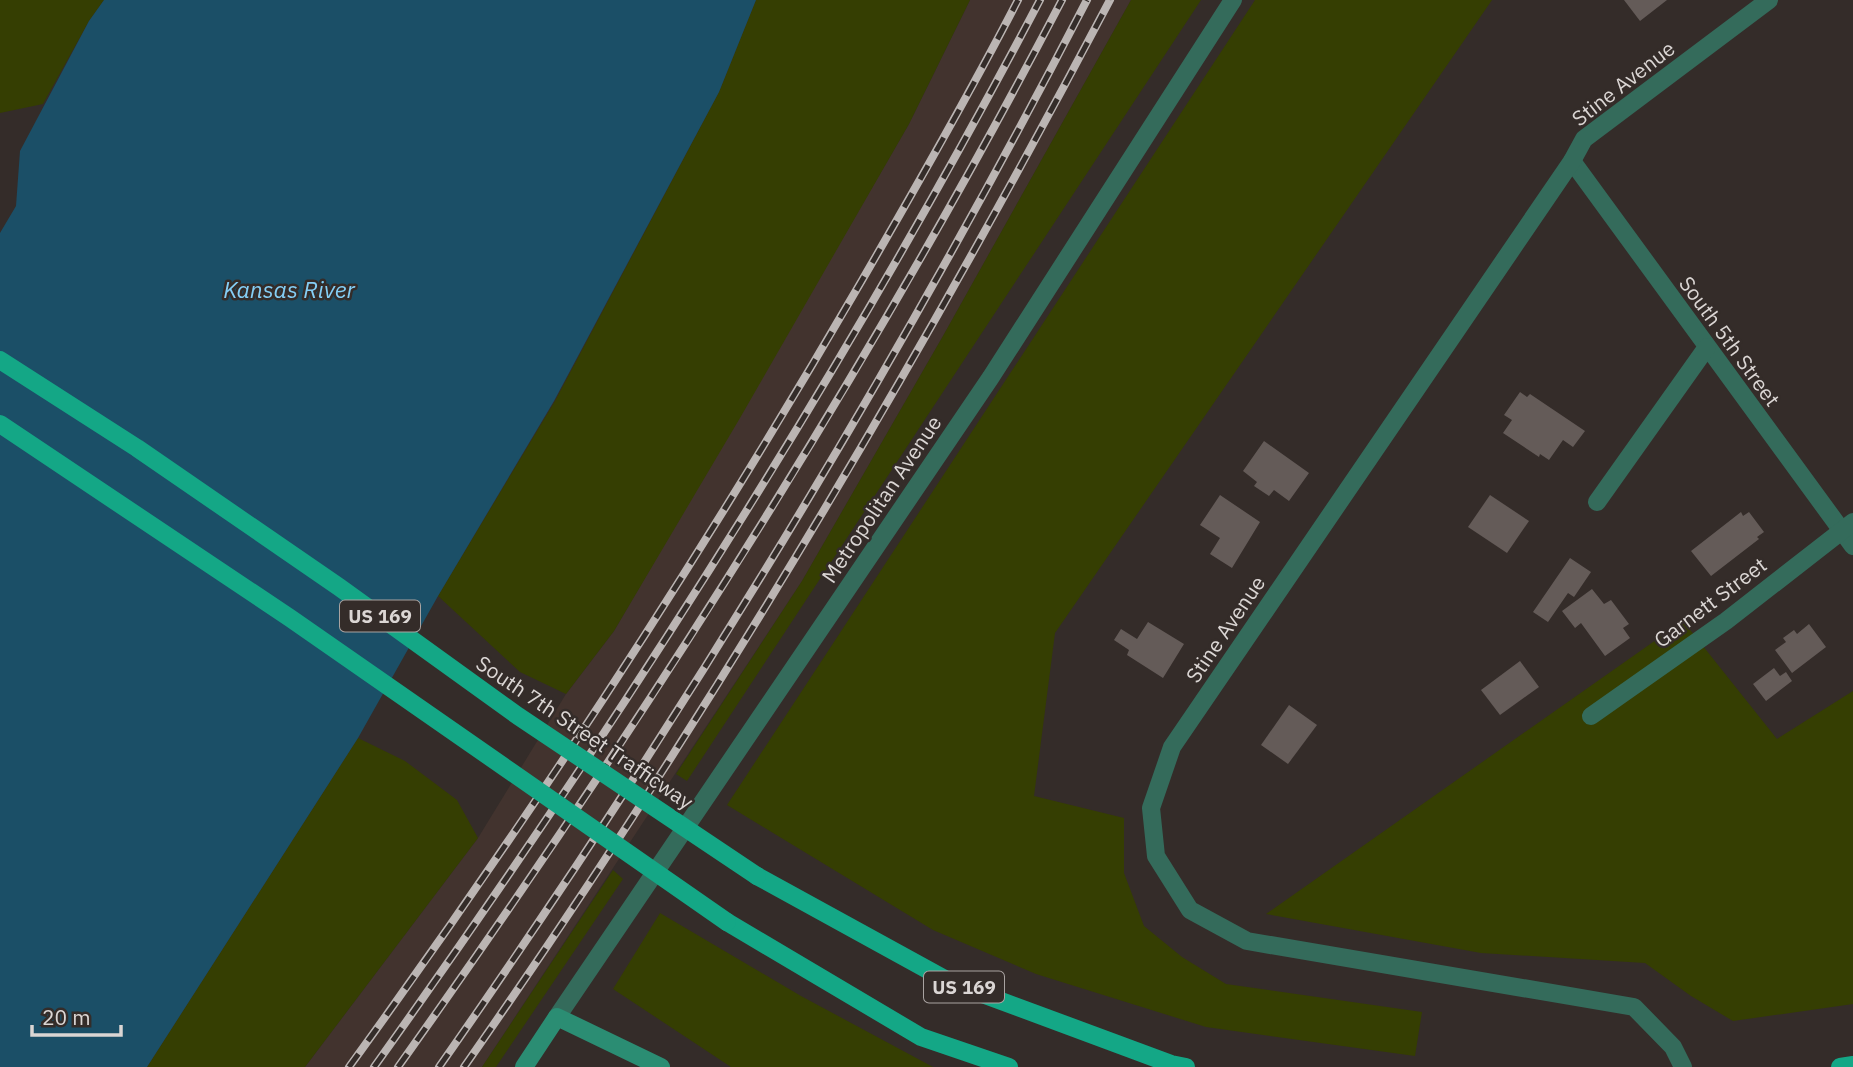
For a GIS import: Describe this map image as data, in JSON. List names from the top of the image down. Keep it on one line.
{"streets":{"main road":["Metropolitan Avenue","US 169","South 7th Street Trafficway"],"street":["Stine Avenue","South 5th Street","Garnett Street"]},"crossings":[["Stine Avenue","South 5th Street"],["South 5th Street","Garnett Street"]],"water":["Kansas River"],"scale_bar":"20 m"}
